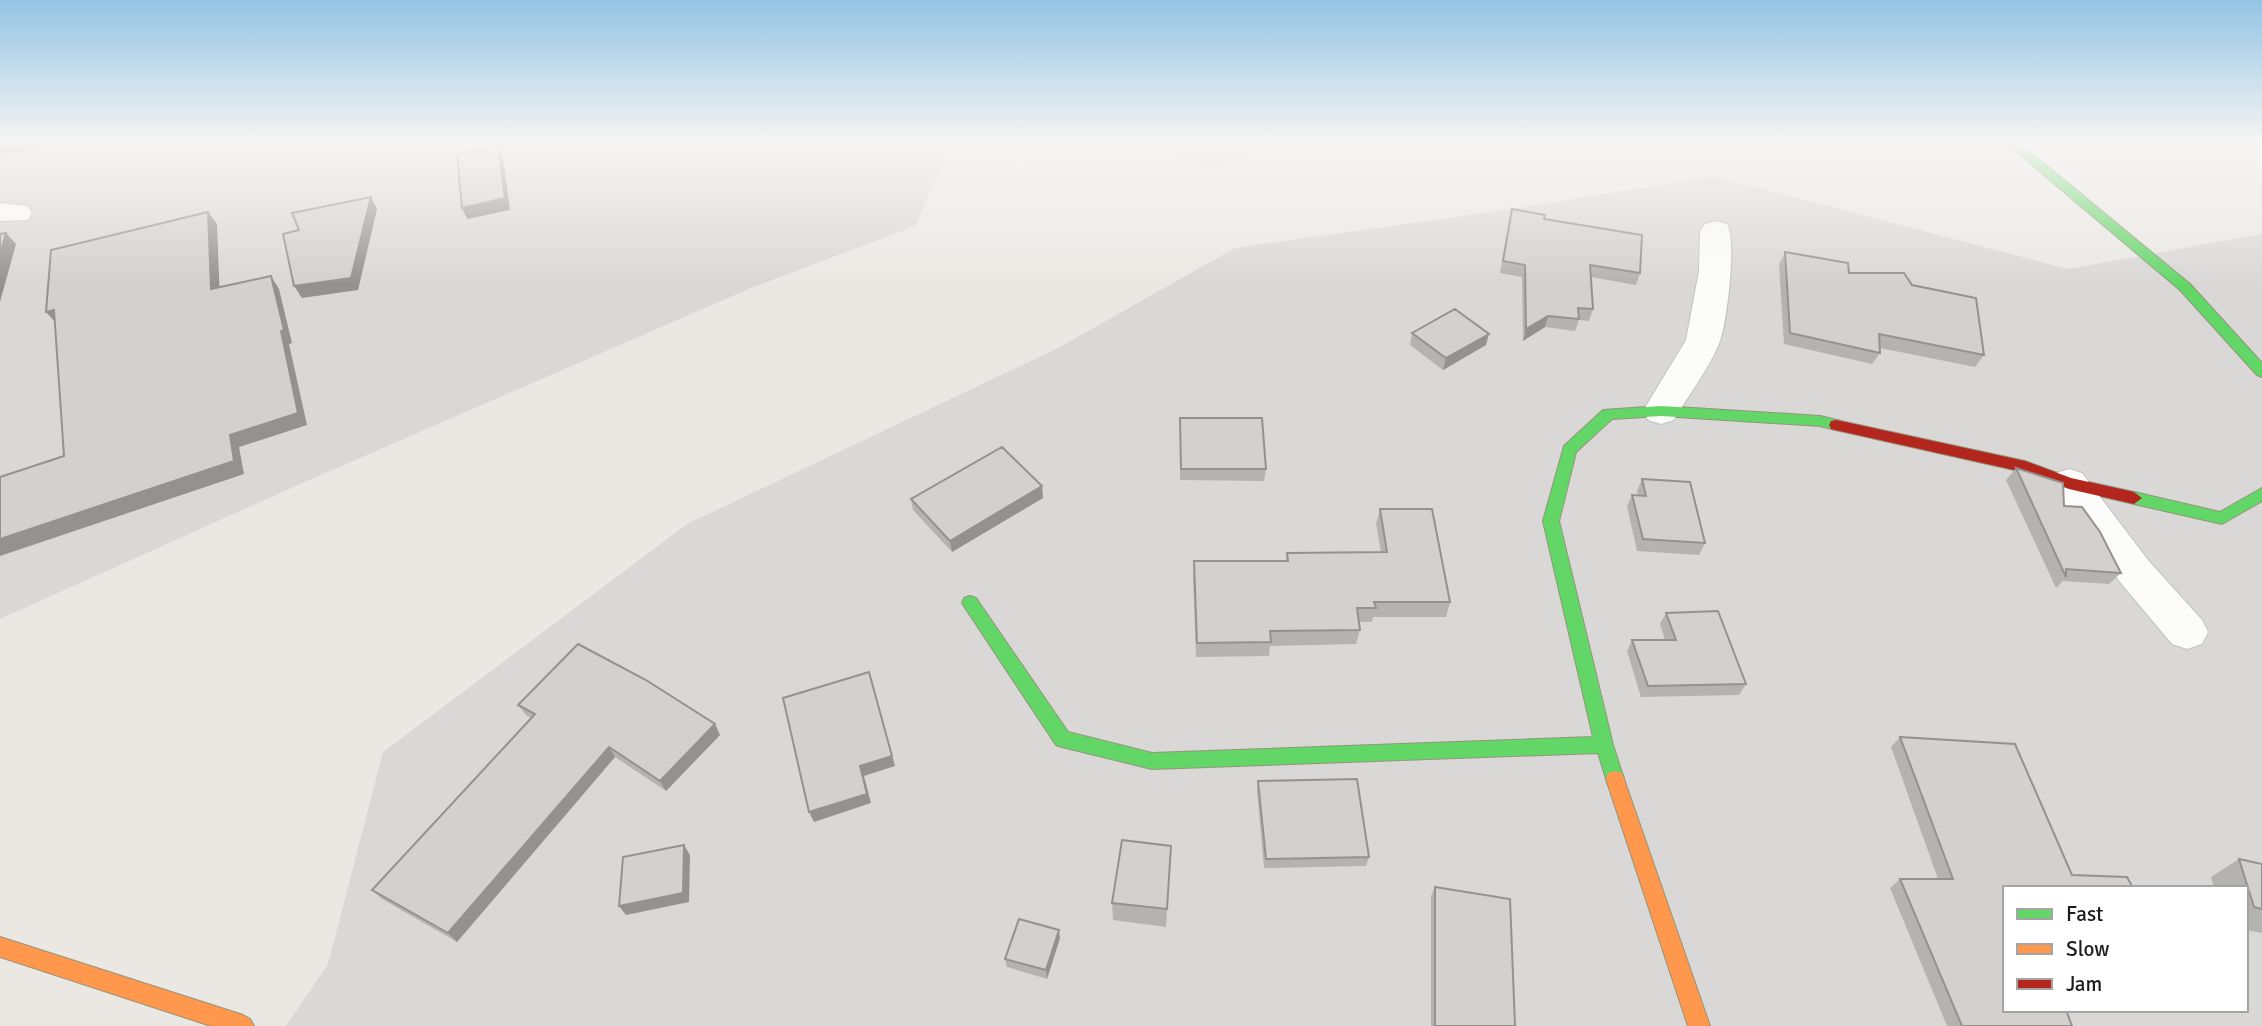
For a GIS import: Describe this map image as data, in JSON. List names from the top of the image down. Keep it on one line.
{"legend":["Fast","Slow","Jam"]}
